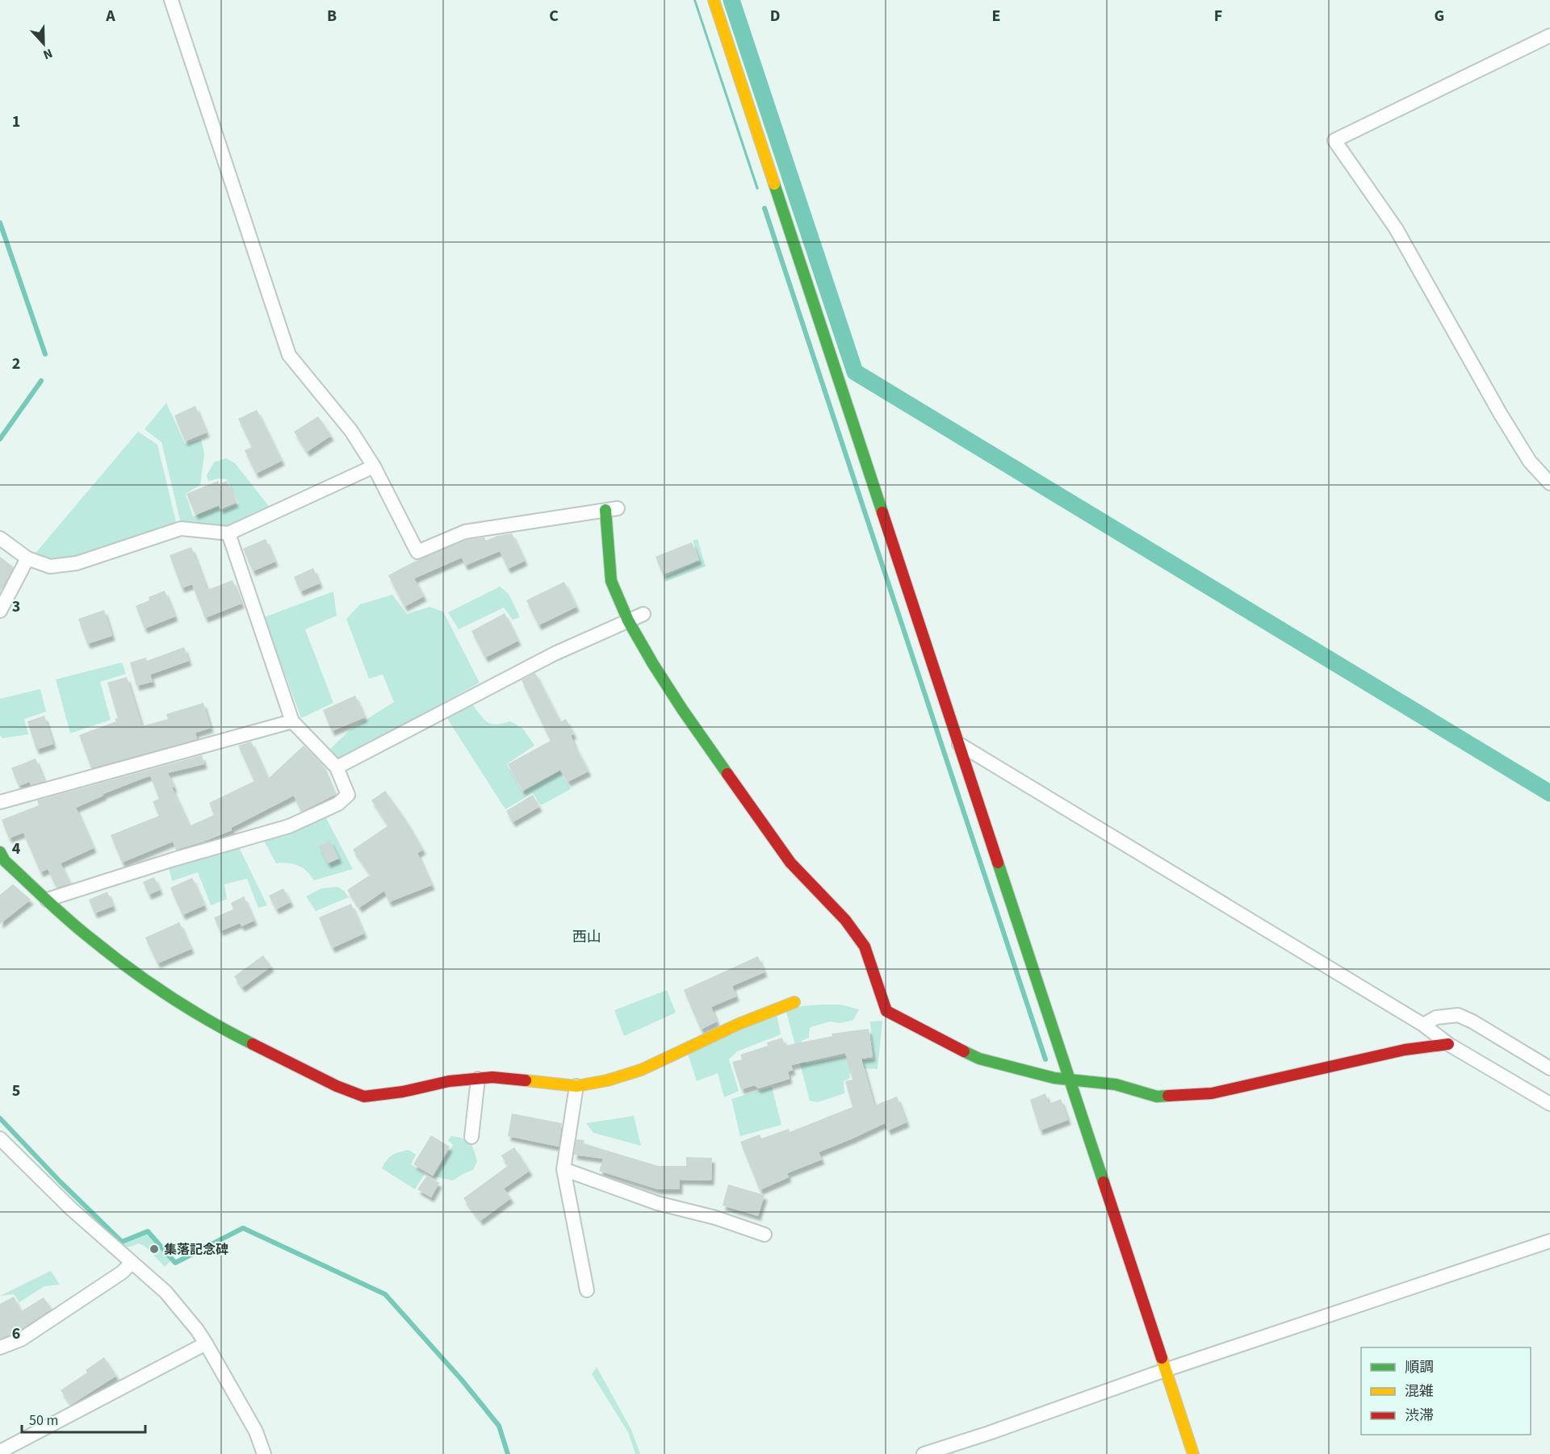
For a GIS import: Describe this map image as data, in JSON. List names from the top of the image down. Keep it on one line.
{"districts":["西山"],"places":["集落記念碑"],"legend":["順調","混雑","渋滞"],"scale_bar":"50 m","north":"bottom","grid":{"columns":["A","B","C","D","E","F","G"],"rows":["1","2","3","4","5","6"]}}
